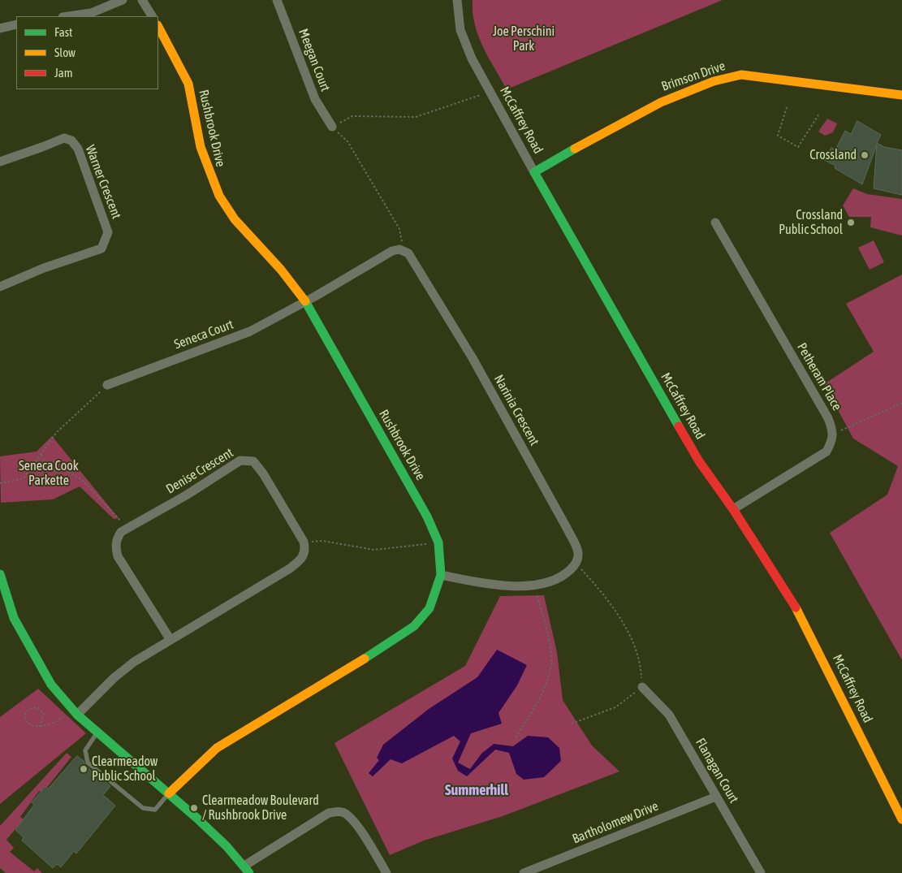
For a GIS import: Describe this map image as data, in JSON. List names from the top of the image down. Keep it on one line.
{"streets":{"street":["Meegan Court","Brimson Drive","McCaffrey Road","Rushbrook Drive","Warner Crescent","Seneca Court","Petheram Place","Narinia Crescent","Denise Crescent","Flanagan Court","Bartholomew Drive"]},"crossings":[["Brimson Drive","McCaffrey Road"],["Rushbrook Drive","Seneca Court"],["Flanagan Court","Bartholomew Drive"]],"districts":["Summerhill"],"parks":["Joe Perschini Park","Seneca Cook Parkette"],"places":["Crossland","Crossland Public School","Clearmeadow Public School","Clearmeadow Boulevard / Rushbrook Drive"],"legend":["Fast","Slow","Jam"]}
